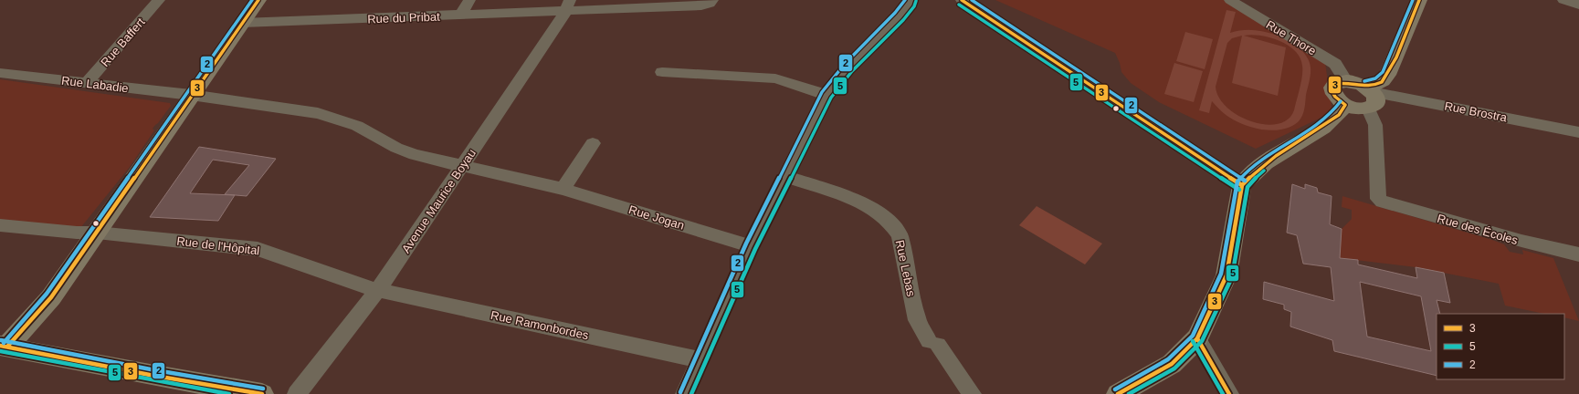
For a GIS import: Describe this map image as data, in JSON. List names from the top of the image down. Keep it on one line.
{"streets":{"street":["Rue du Pribat","Rue Thore","Rue Baffert","Rue Labadie","Rue Brostra","Avenue Maurice Boyau","Rue Jogan","Rue des Écoles","Rue de l'Hôpital","Rue Lebas","Rue Ramonbordes"]},"crossings":[["Rue du Pribat","Avenue Maurice Boyau"],["Rue Baffert","Rue Labadie"],["Rue Labadie","Avenue Maurice Boyau"],["Rue Labadie","Rue Jogan"],["Rue Brostra","Rue des Écoles"],["Avenue Maurice Boyau","Rue Jogan"],["Avenue Maurice Boyau","Rue de l'Hôpital"],["Avenue Maurice Boyau","Rue Ramonbordes"],["Rue de l'Hôpital","Rue Ramonbordes"]],"lines":["transit line 3","transit line 2","transit line 5"],"legend":["3","5","2"]}
